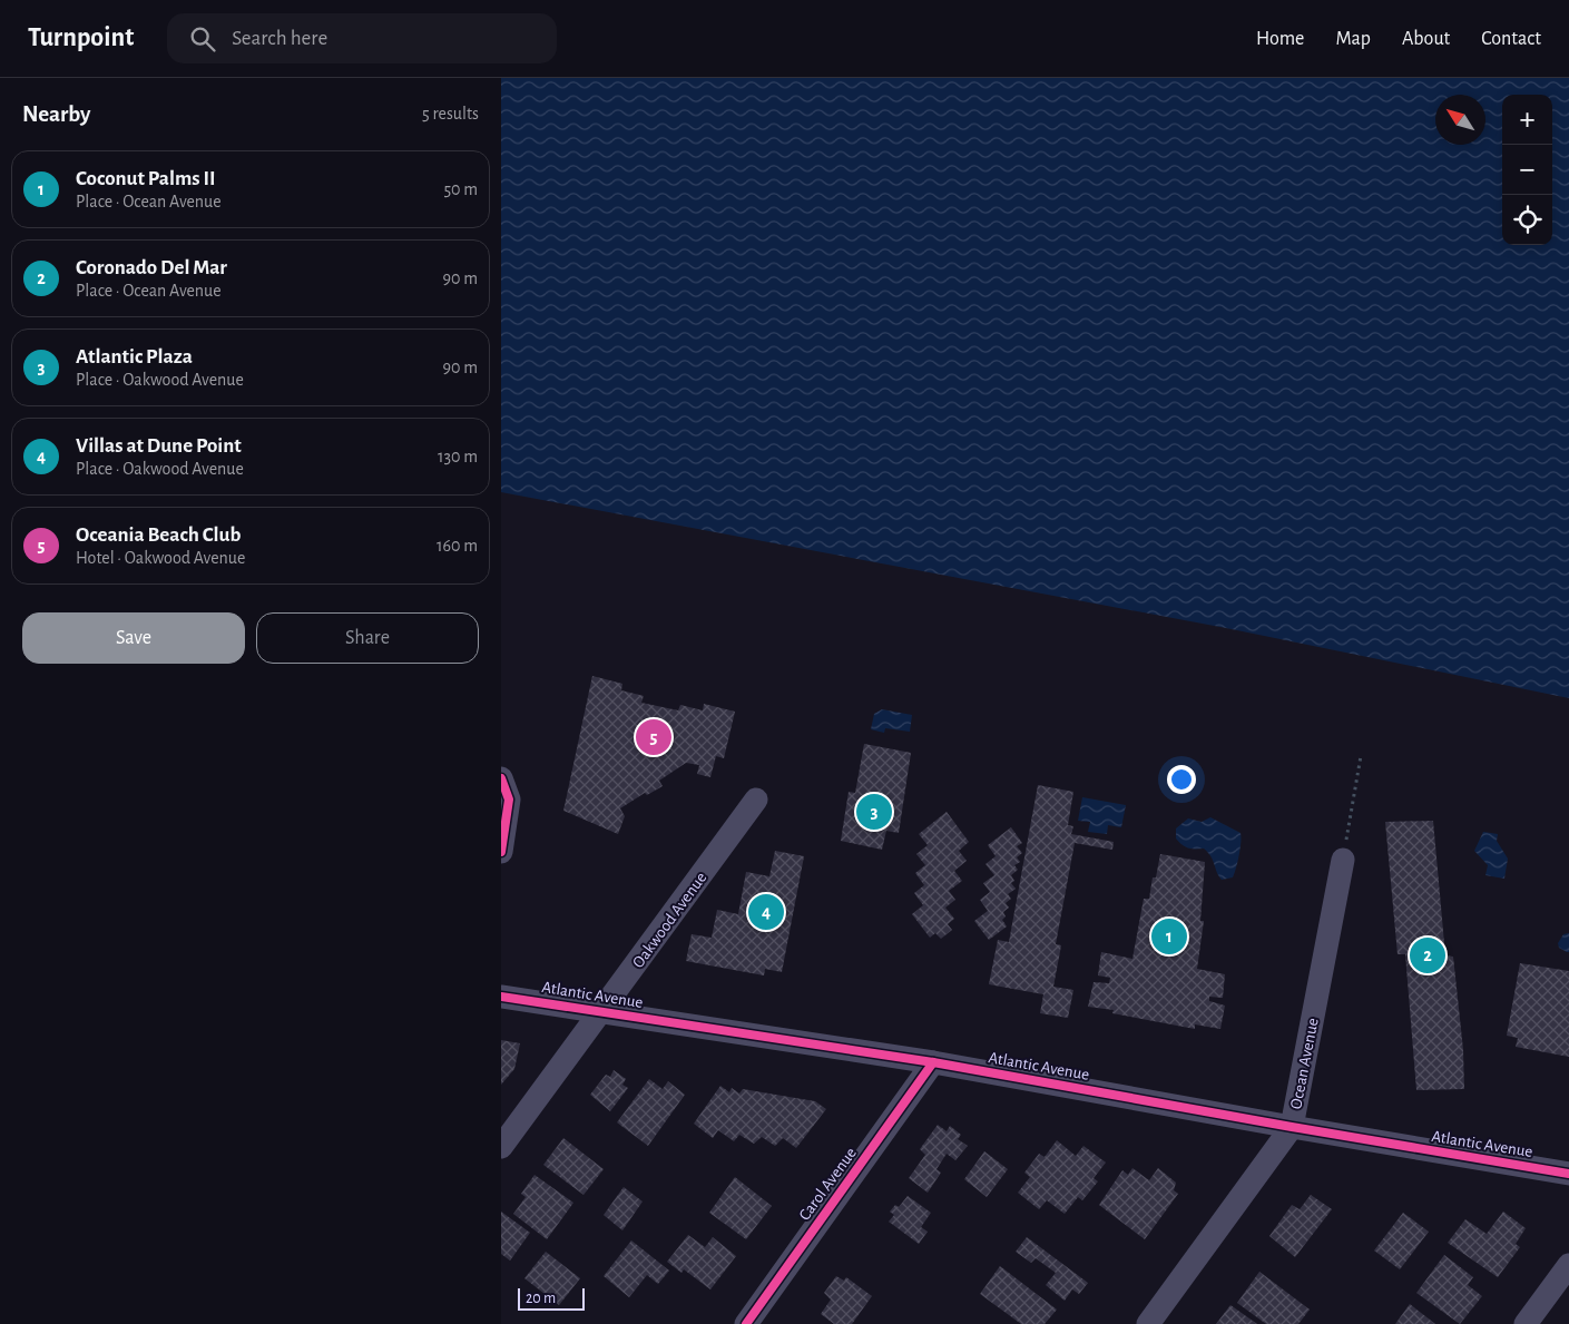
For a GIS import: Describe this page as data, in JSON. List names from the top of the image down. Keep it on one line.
{"streets":{"street":["Oakwood Avenue","Atlantic Avenue","Ocean Avenue","Carol Avenue"]},"crossings":[["Oakwood Avenue","Atlantic Avenue"],["Atlantic Avenue","Ocean Avenue"],["Atlantic Avenue","Carol Avenue"]],"scale_bar":"20 m","north":"top left","page":{"header":"Turnpoint","search":"Search here","nav":["Home","Map","About","Contact"],"heading":["Nearby","5 results"],"map_buttons":["+","−"],"list":[{"mark":"1","name":"Coconut Palms II","note":"Place · Ocean Avenue","value":"50 m"},{"mark":"2","name":"Coronado Del Mar","note":"Place · Ocean Avenue","value":"90 m"},{"mark":"3","name":"Atlantic Plaza","note":"Place · Oakwood Avenue","value":"90 m"},{"mark":"4","name":"Villas at Dune Point","note":"Place · Oakwood Avenue","value":"130 m"},{"mark":"5","name":"Oceania Beach Club","note":"Hotel · Oakwood Avenue","value":"160 m"}],"buttons":["Save","Share"],"pins":["5","3","4","1","2"],"scale":"20 m"}}
